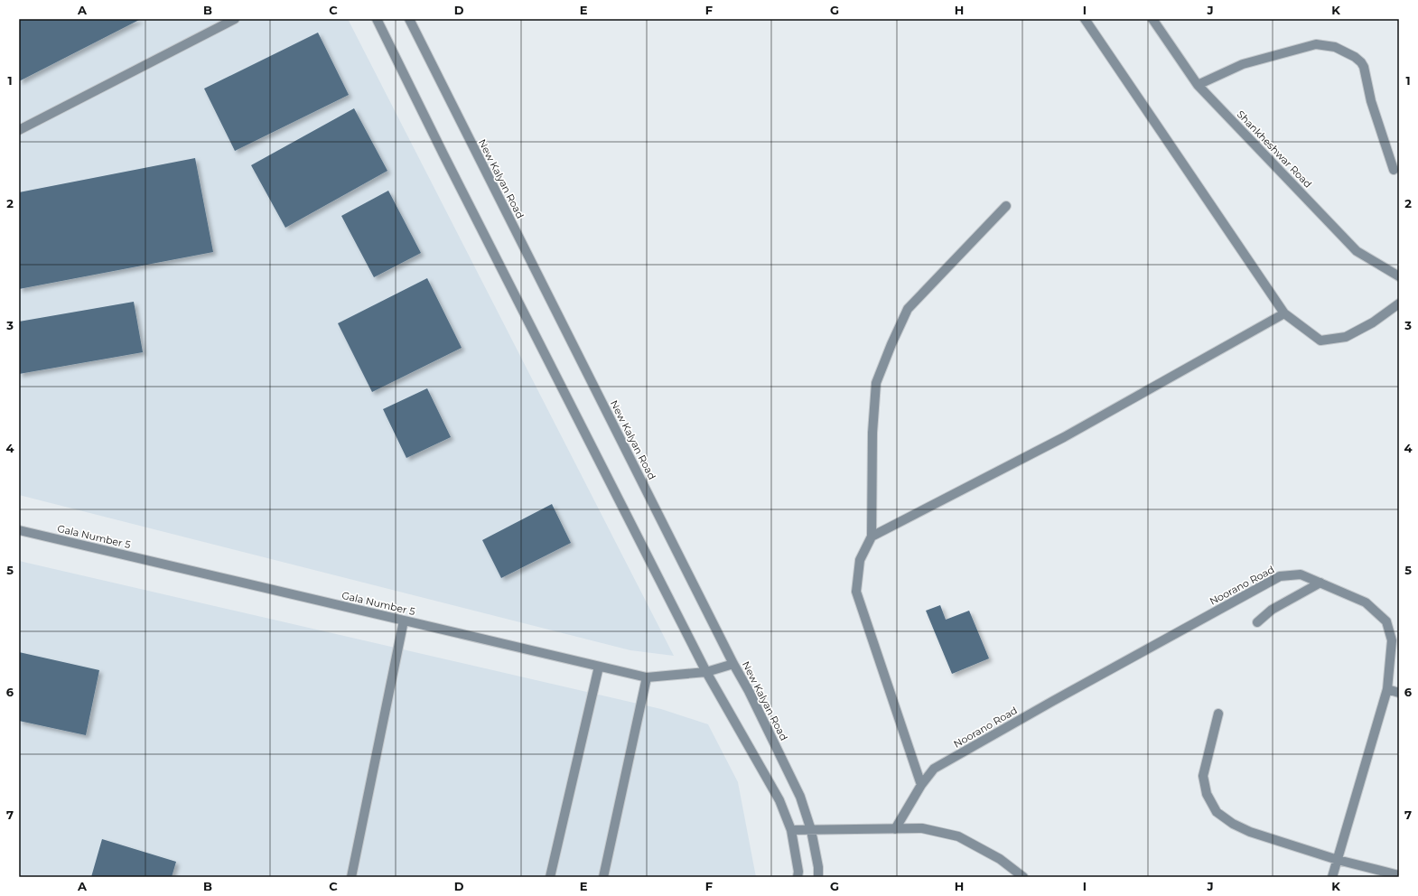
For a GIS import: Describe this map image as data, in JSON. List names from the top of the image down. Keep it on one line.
{"streets":{"street":["Shankheshwar Road","New Kalyan Road","Gala Number 5","Noorano Road"]},"crossings":[["New Kalyan Road","Gala Number 5"]],"grid":{"columns":["A","B","C","D","E","F","G","H","I","J","K"],"rows":["1","2","3","4","5","6","7"]}}
